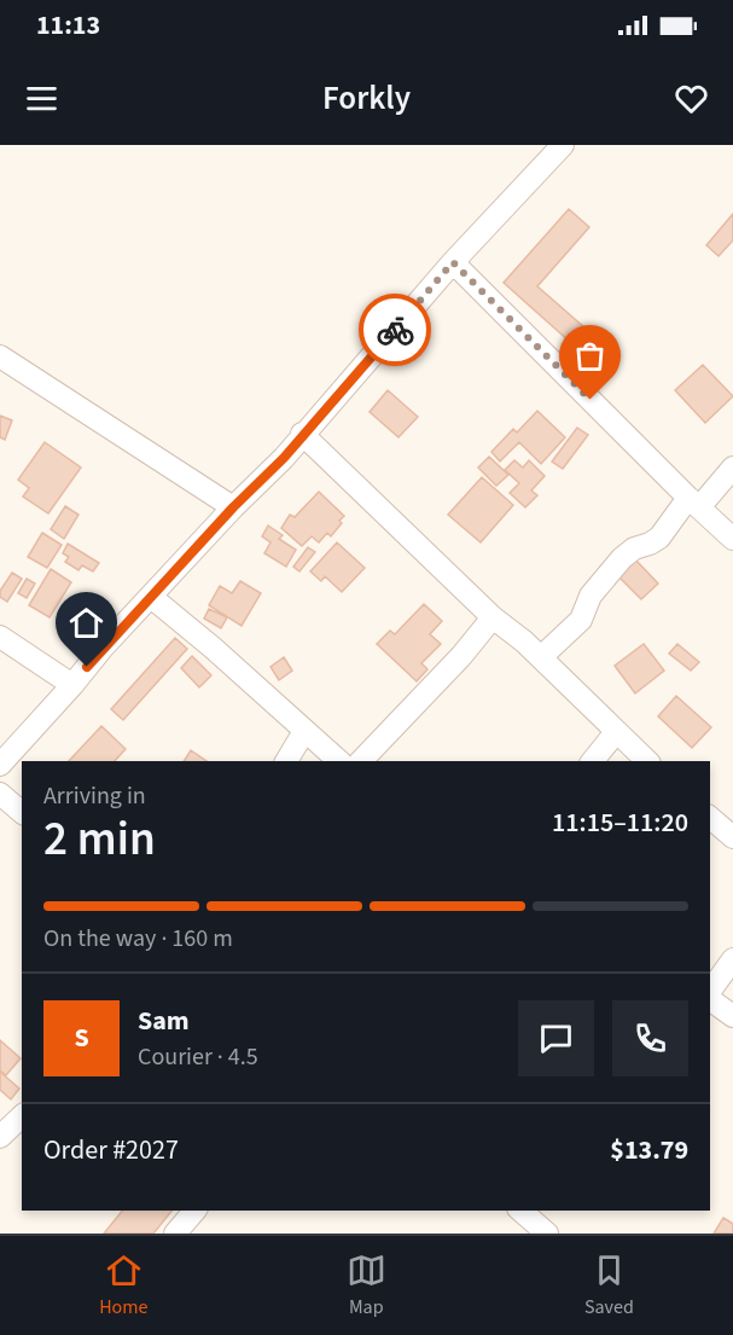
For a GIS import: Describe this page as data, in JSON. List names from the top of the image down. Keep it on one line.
{"page":{"status":"11:13","header":"Forkly","heading":["2 min","Arriving in","11:15–11:20"],"panel":["Sam","Courier · 4.5","Order #2027","$13.79"],"bar":"On the way · 160 m","round":"S","tabs":["Home","Map","Saved"]}}
